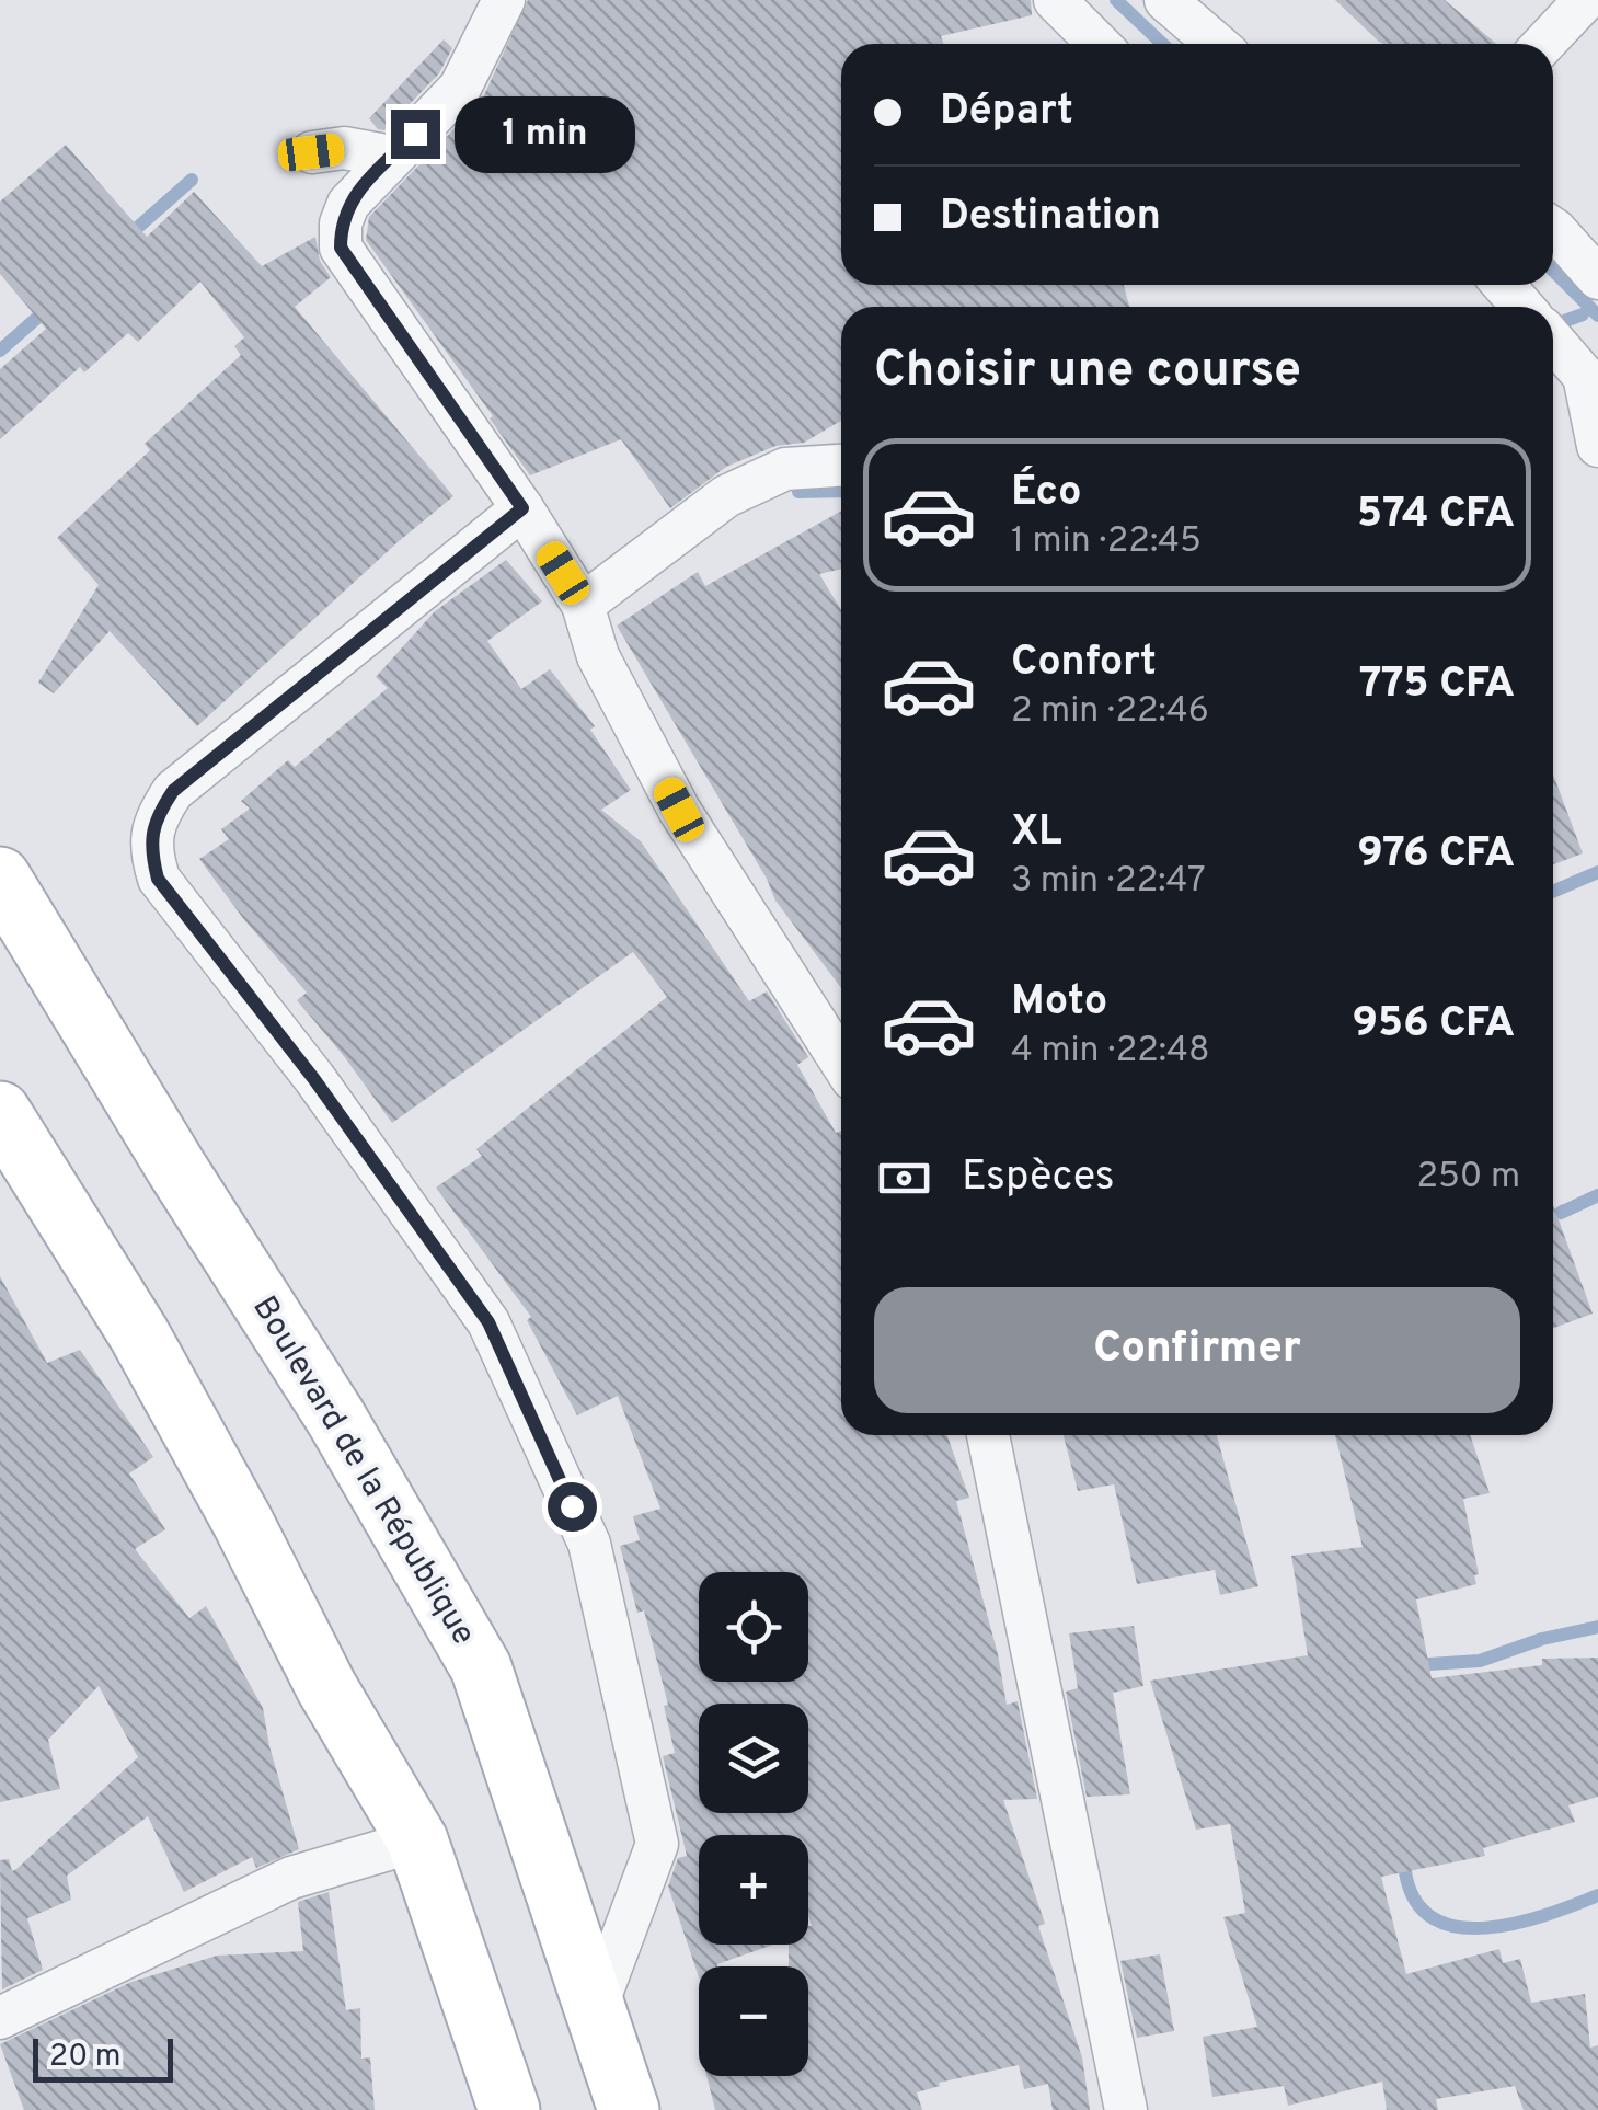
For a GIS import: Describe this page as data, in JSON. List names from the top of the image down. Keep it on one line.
{"streets":{"main road":["Boulevard de la République"]},"scale_bar":"20 m","page":{"banner":["Départ","Destination"],"bubble":"1 min","heading":"Choisir une course","list":[{"name":"Éco","note":"1 min · 22:45","value":"574 CFA"},{"name":"Confort","note":"2 min · 22:46","value":"775 CFA"},{"name":"XL","note":"3 min · 22:47","value":"976 CFA"},{"name":"Moto","note":"4 min · 22:48","value":"956 CFA"}],"pay":["Espèces","250 m"],"buttons":"Confirmer","map_buttons":["+","−"],"scale":"20 m"}}
